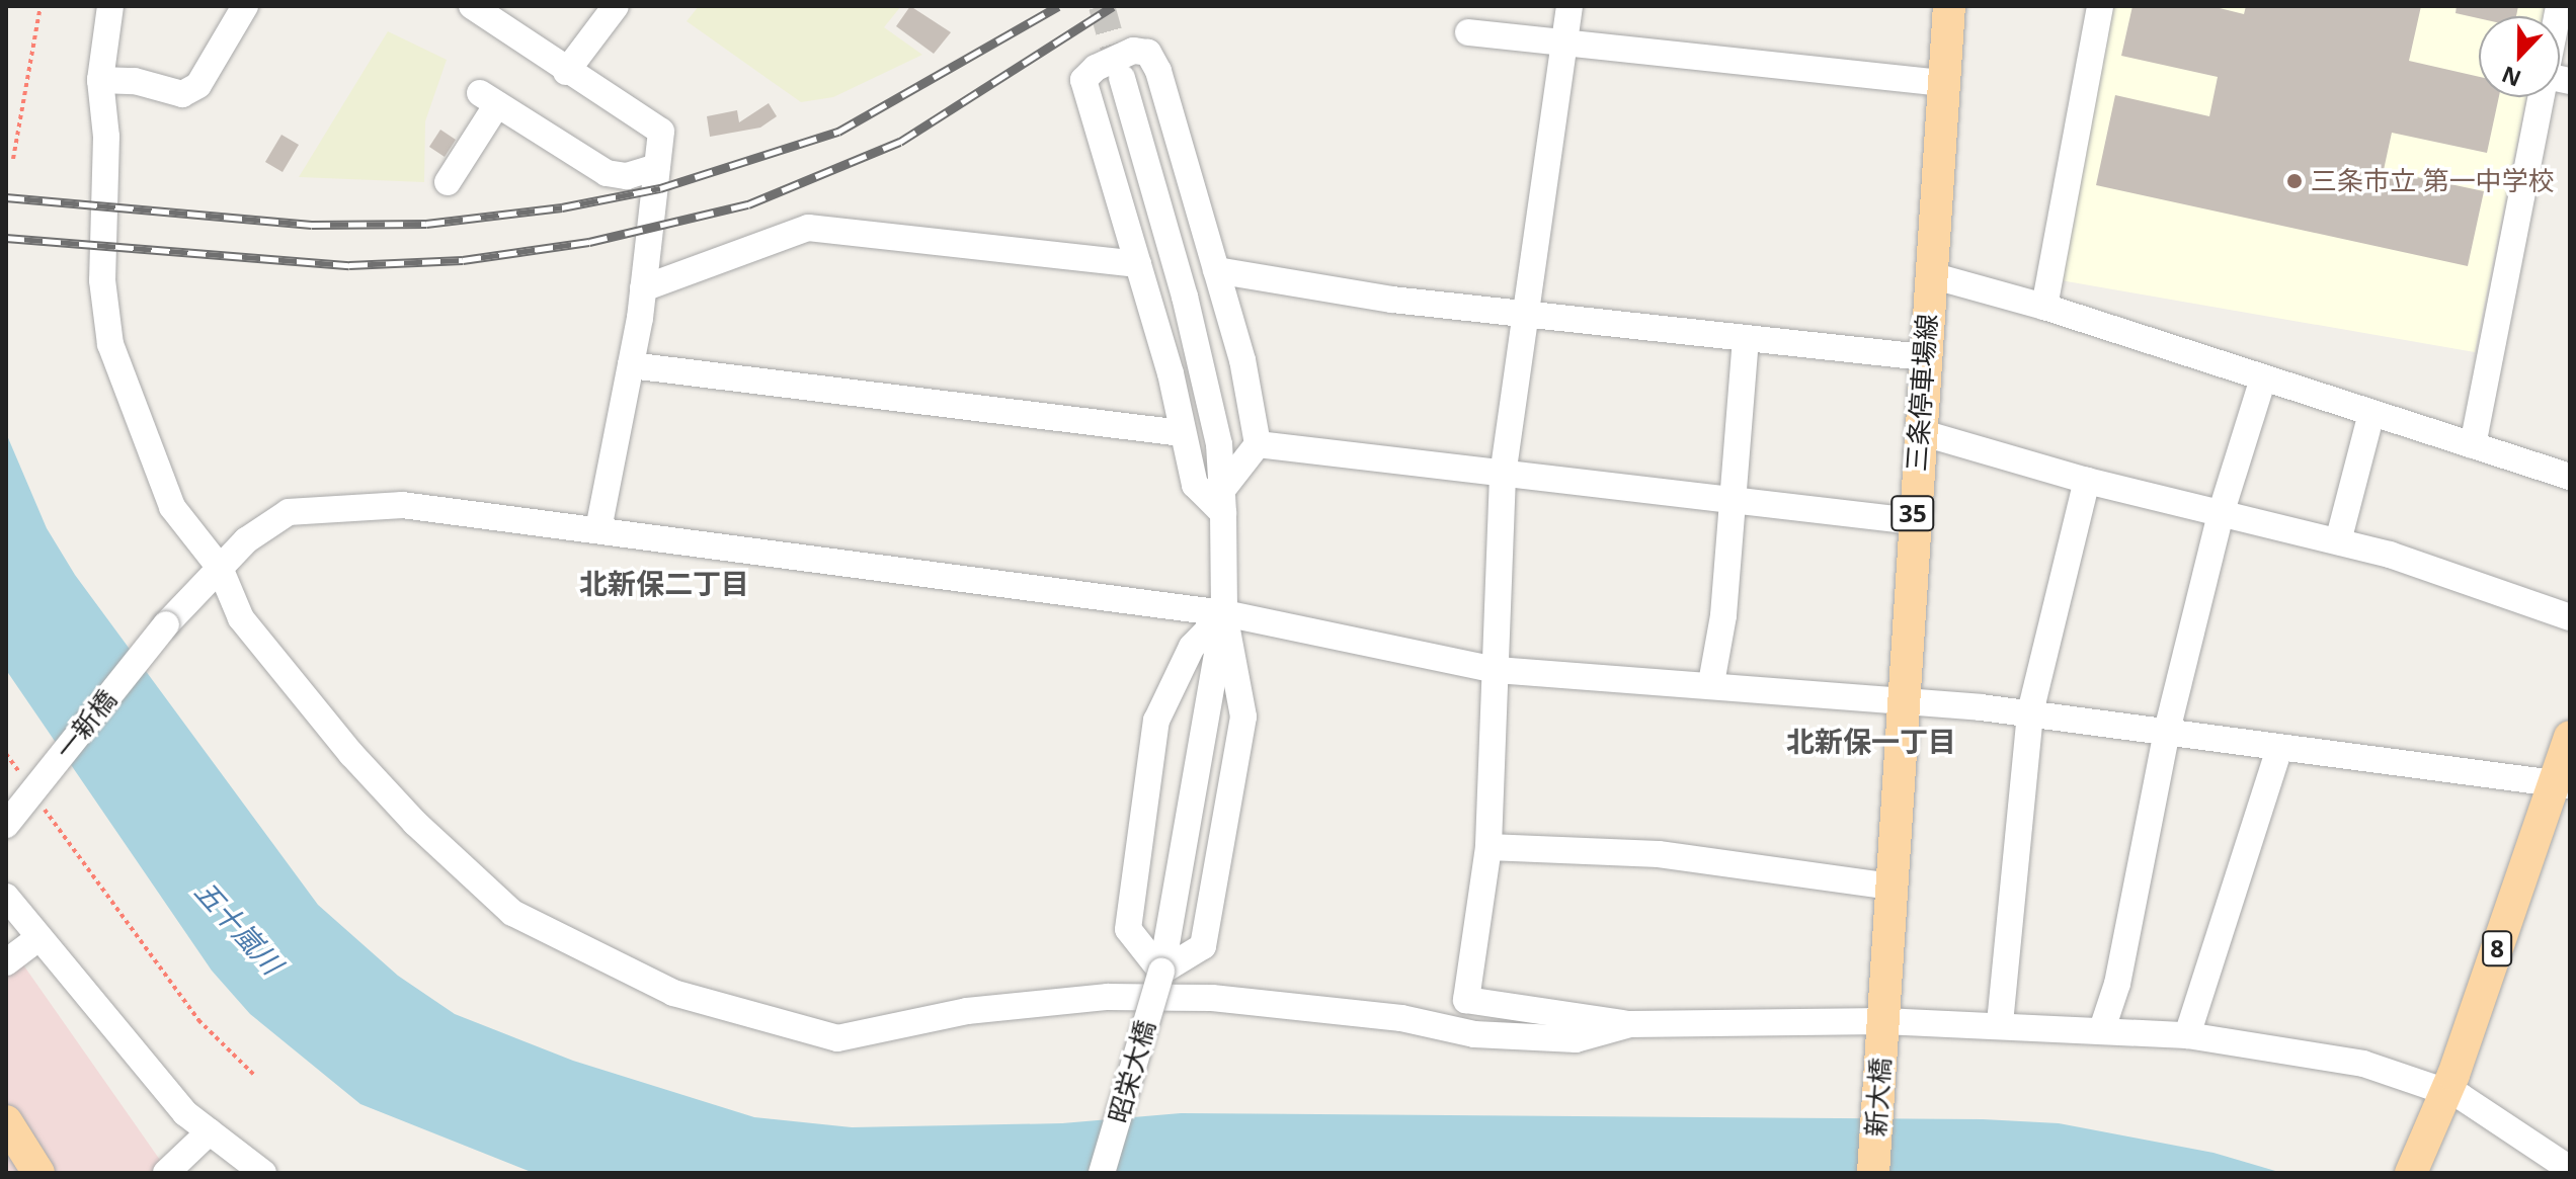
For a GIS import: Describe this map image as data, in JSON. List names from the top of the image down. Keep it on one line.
{"streets":{"main road":["三条停車場線","35","8","新大橋"],"street":["一新橋","昭栄大橋"]},"crossings":[["三条停車場線","一新橋"],["三条停車場線","新大橋"],["一新橋","8"],["一新橋","昭栄大橋"]],"districts":["北新保二丁目","北新保一丁目"],"water":["五十嵐川"],"places":["三条市立 第一中学校"],"north":"bottom"}
